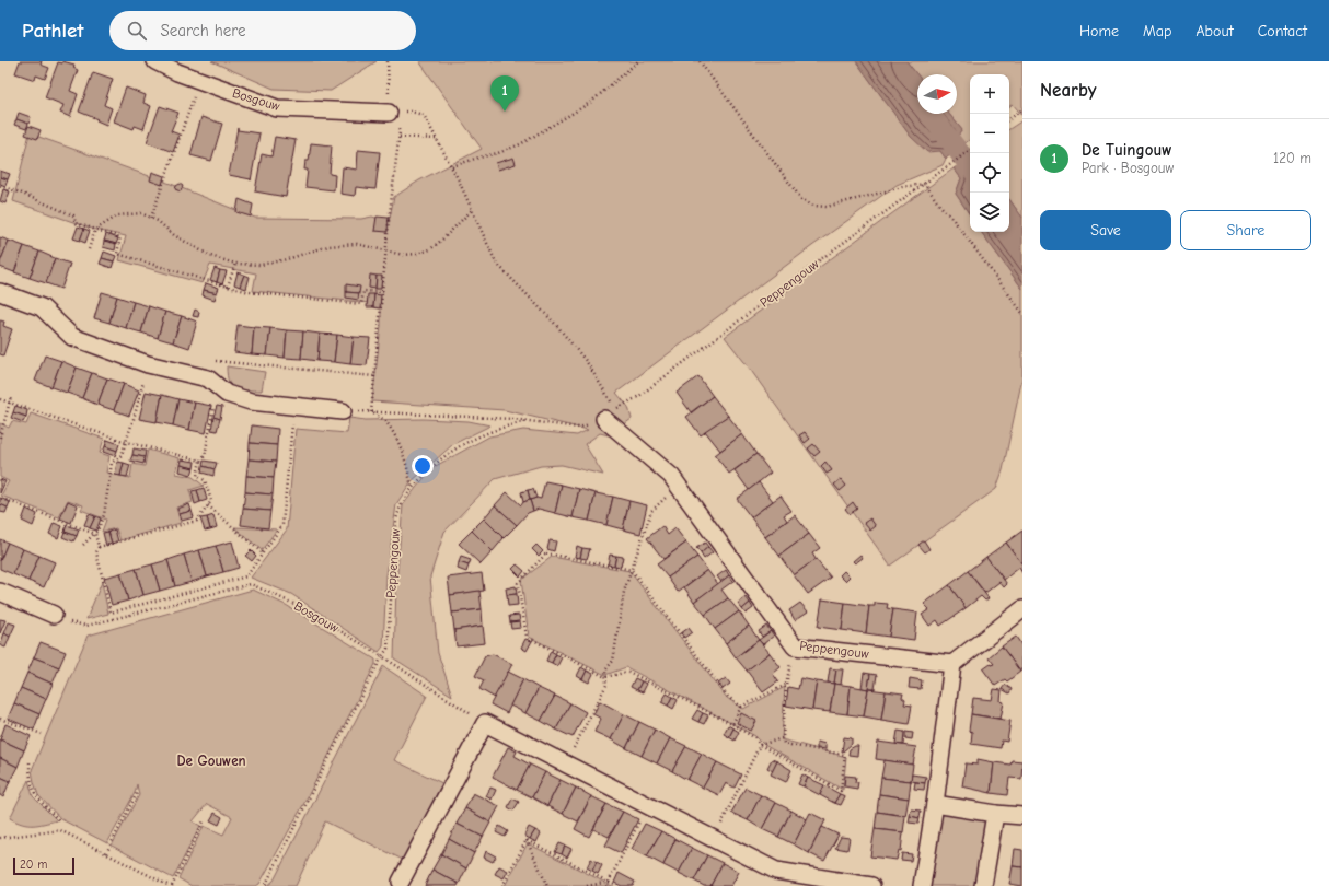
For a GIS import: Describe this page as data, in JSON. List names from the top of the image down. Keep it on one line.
{"streets":{"street":["Bosgouw","Peppengouw"]},"crossings":[["Bosgouw","Peppengouw"]],"districts":["De Gouwen"],"scale_bar":"20 m","north":"right","page":{"header":"Pathlet","search":"Search here","nav":["Home","Map","About","Contact"],"heading":"Nearby","map_buttons":["+","−"],"pins":"1","list":[{"mark":"1","name":"De Tuingouw","note":"Park · Bosgouw","value":"120 m"}],"buttons":["Save","Share"],"scale":"20 m"}}
